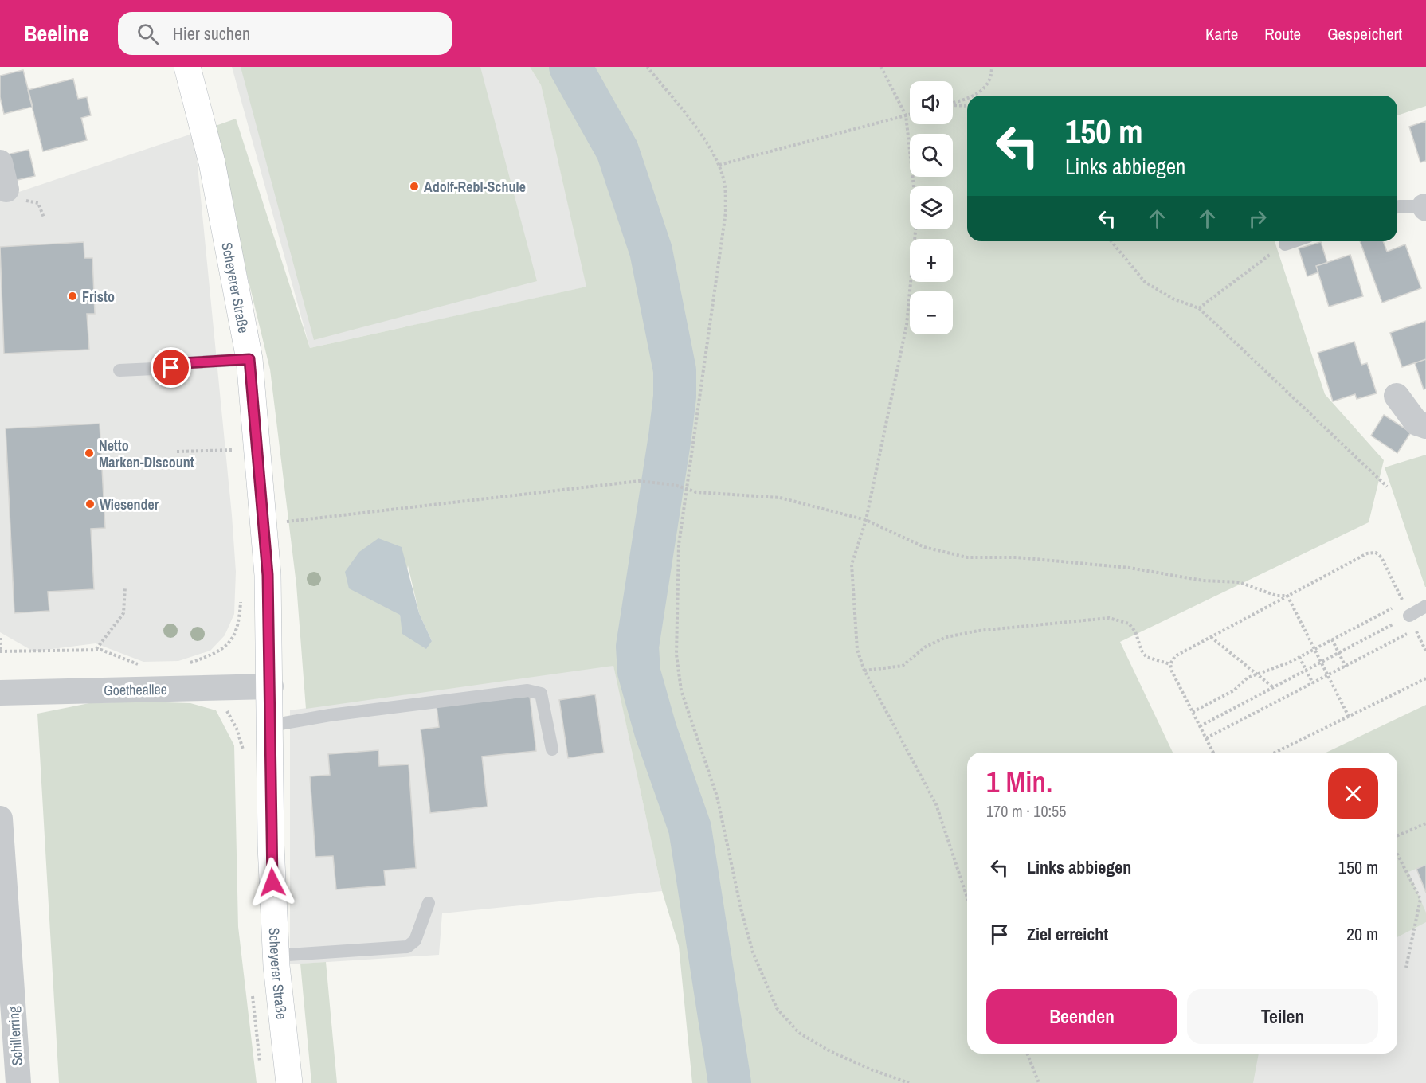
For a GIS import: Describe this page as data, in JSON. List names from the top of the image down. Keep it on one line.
{"streets":{"street":["Scheyerer Straße","Goetheallee","Schillerring"]},"crossings":[["Scheyerer Straße","Goetheallee"]],"places":["Adolf-Rebl-Schule","Fristo","Netto Marken-Discount","Wiesender"],"page":{"header":"Beeline","search":"Hier suchen","nav":["Karte","Route","Gespeichert"],"map_buttons":["+","−"],"turn":["150 m","Links abbiegen"],"heading":["1 Min.","170 m · 10:55"],"list":[{"name":"Links abbiegen","value":"150 m"},{"name":"Ziel erreicht","value":"20 m"}],"buttons":["Beenden","Teilen"]}}
